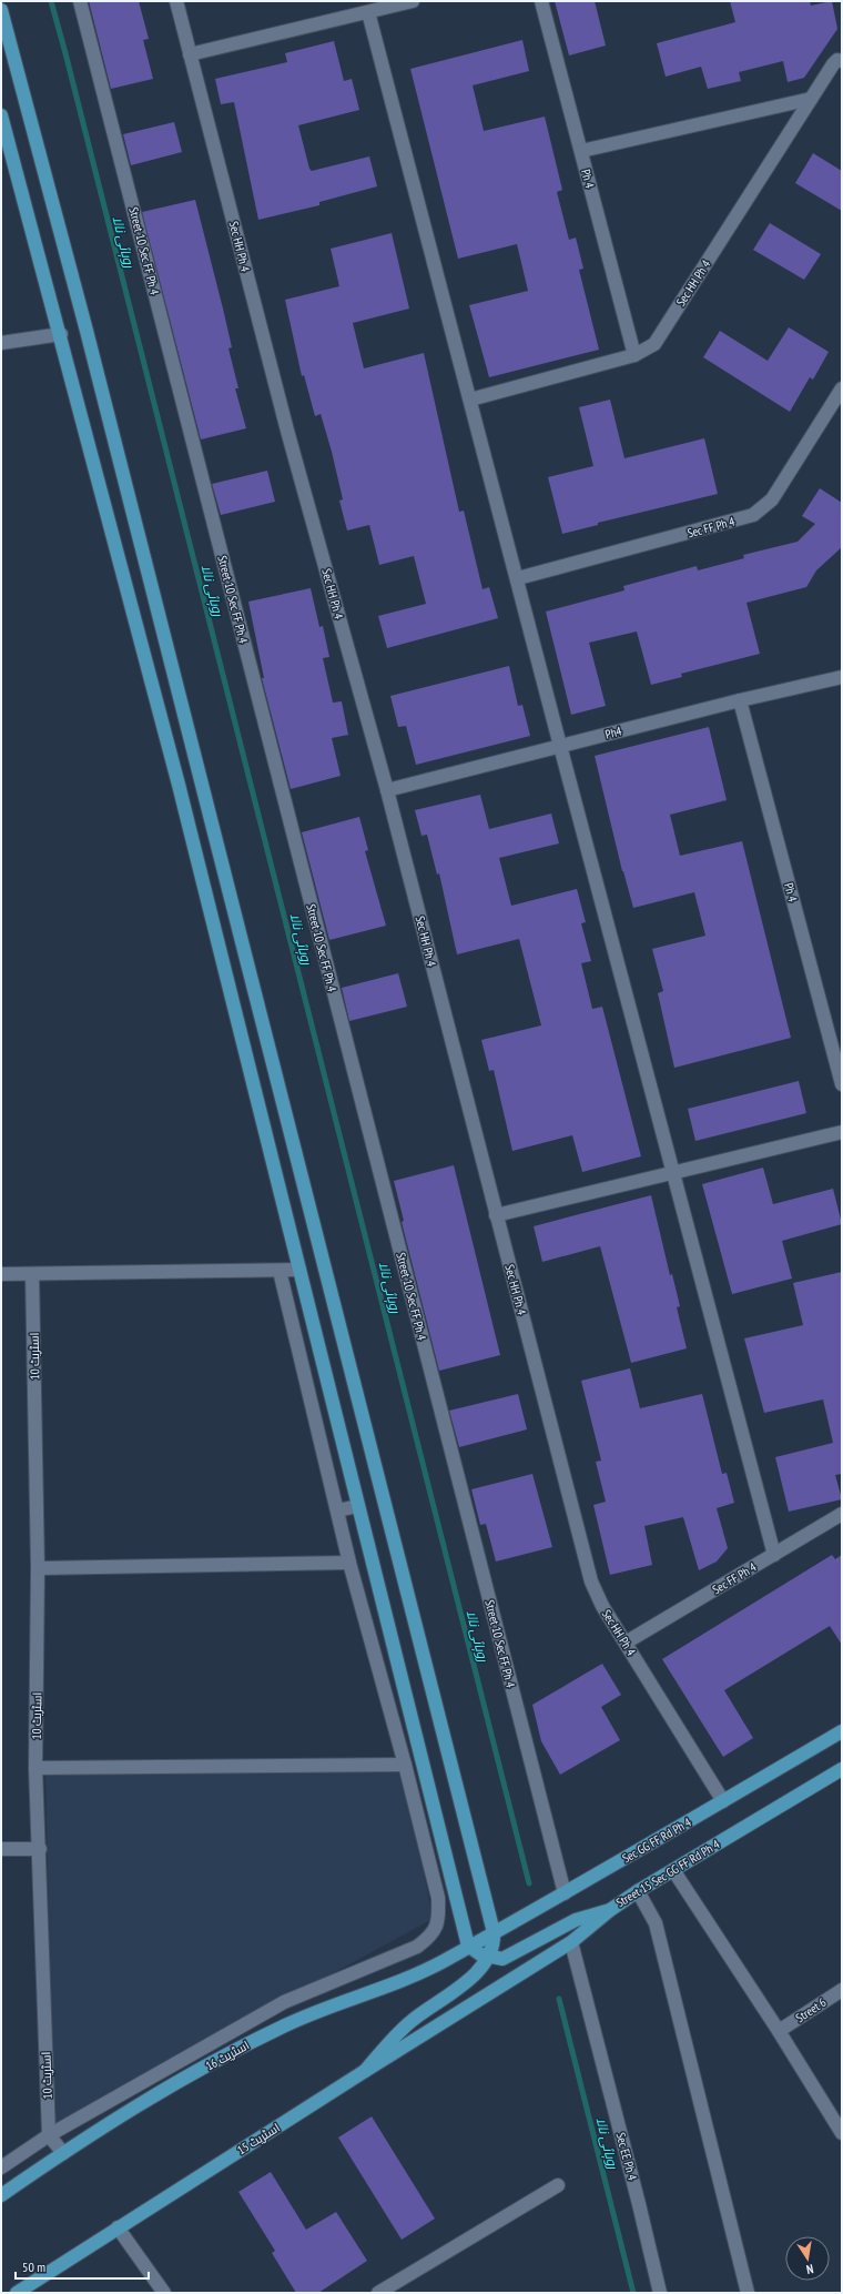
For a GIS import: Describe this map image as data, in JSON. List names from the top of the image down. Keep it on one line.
{"streets":{"main road":["Sec GG FF Rd Ph 4","Street 15 Sec GG FF Rd Ph 4","اسٹریٹ 16","اسٹریٹ 15"],"street":["Ph 4","Sec HH Ph 4","Street 10 Sec FF Ph 4","Sec FF Ph 4","Ph4","اسٹریٹ 10","Street 6","Sec EE Ph 4"]},"crossings":[["Ph 4","Sec HH Ph 4"],["Ph 4","Ph4"],["Sec HH Ph 4","Sec FF Ph 4"],["Sec HH Ph 4","Ph4"],["Sec HH Ph 4","Sec GG FF Rd Ph 4"],["Street 10 Sec FF Ph 4","Sec GG FF Rd Ph 4"],["Sec GG FF Rd Ph 4","اسٹریٹ 16"],["Street 15 Sec GG FF Rd Ph 4","اسٹریٹ 15"],["Street 15 Sec GG FF Rd Ph 4","Sec EE Ph 4"]],"water":["روہائی نالا"],"scale_bar":"50 m","north":"bottom"}
